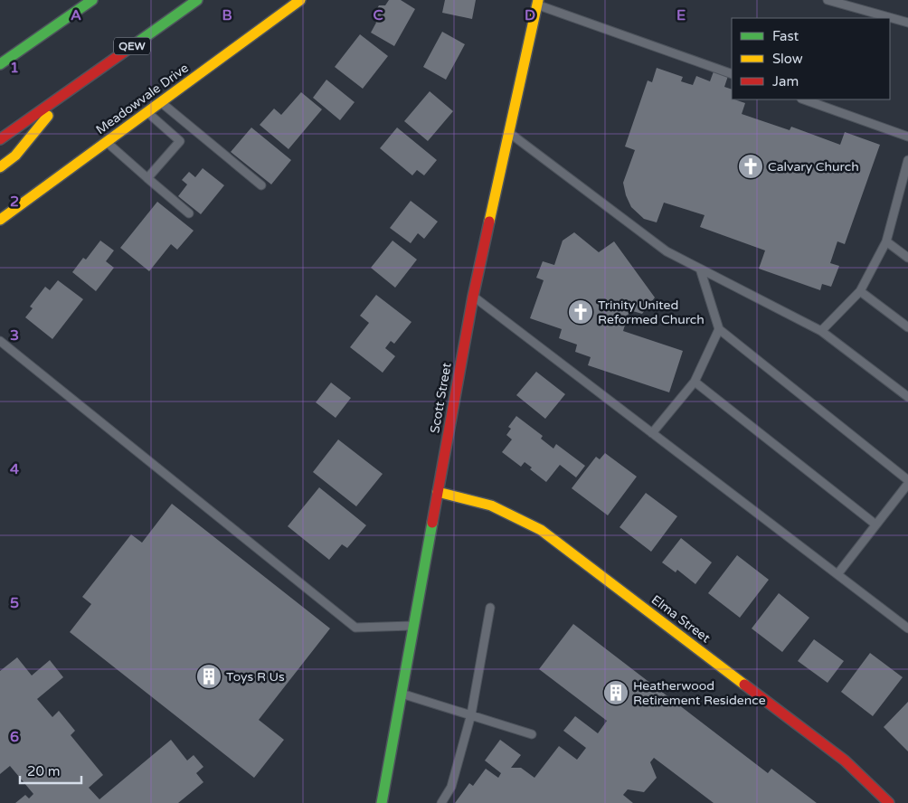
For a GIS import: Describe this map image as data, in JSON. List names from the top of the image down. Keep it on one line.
{"streets":{"main road":["QEW","Meadowvale Drive","Scott Street","Elma Street"]},"crossings":[["Scott Street","Elma Street"]],"places":{"church":["Calvary Church","Trinity United Reformed Church"],"building":["Toys R Us","Heatherwood Retirement Residence"]},"legend":["Fast","Slow","Jam"],"scale_bar":"20 m","grid":{"columns":["A","B","C","D","E"],"rows":["1","2","3","4","5","6"]}}
